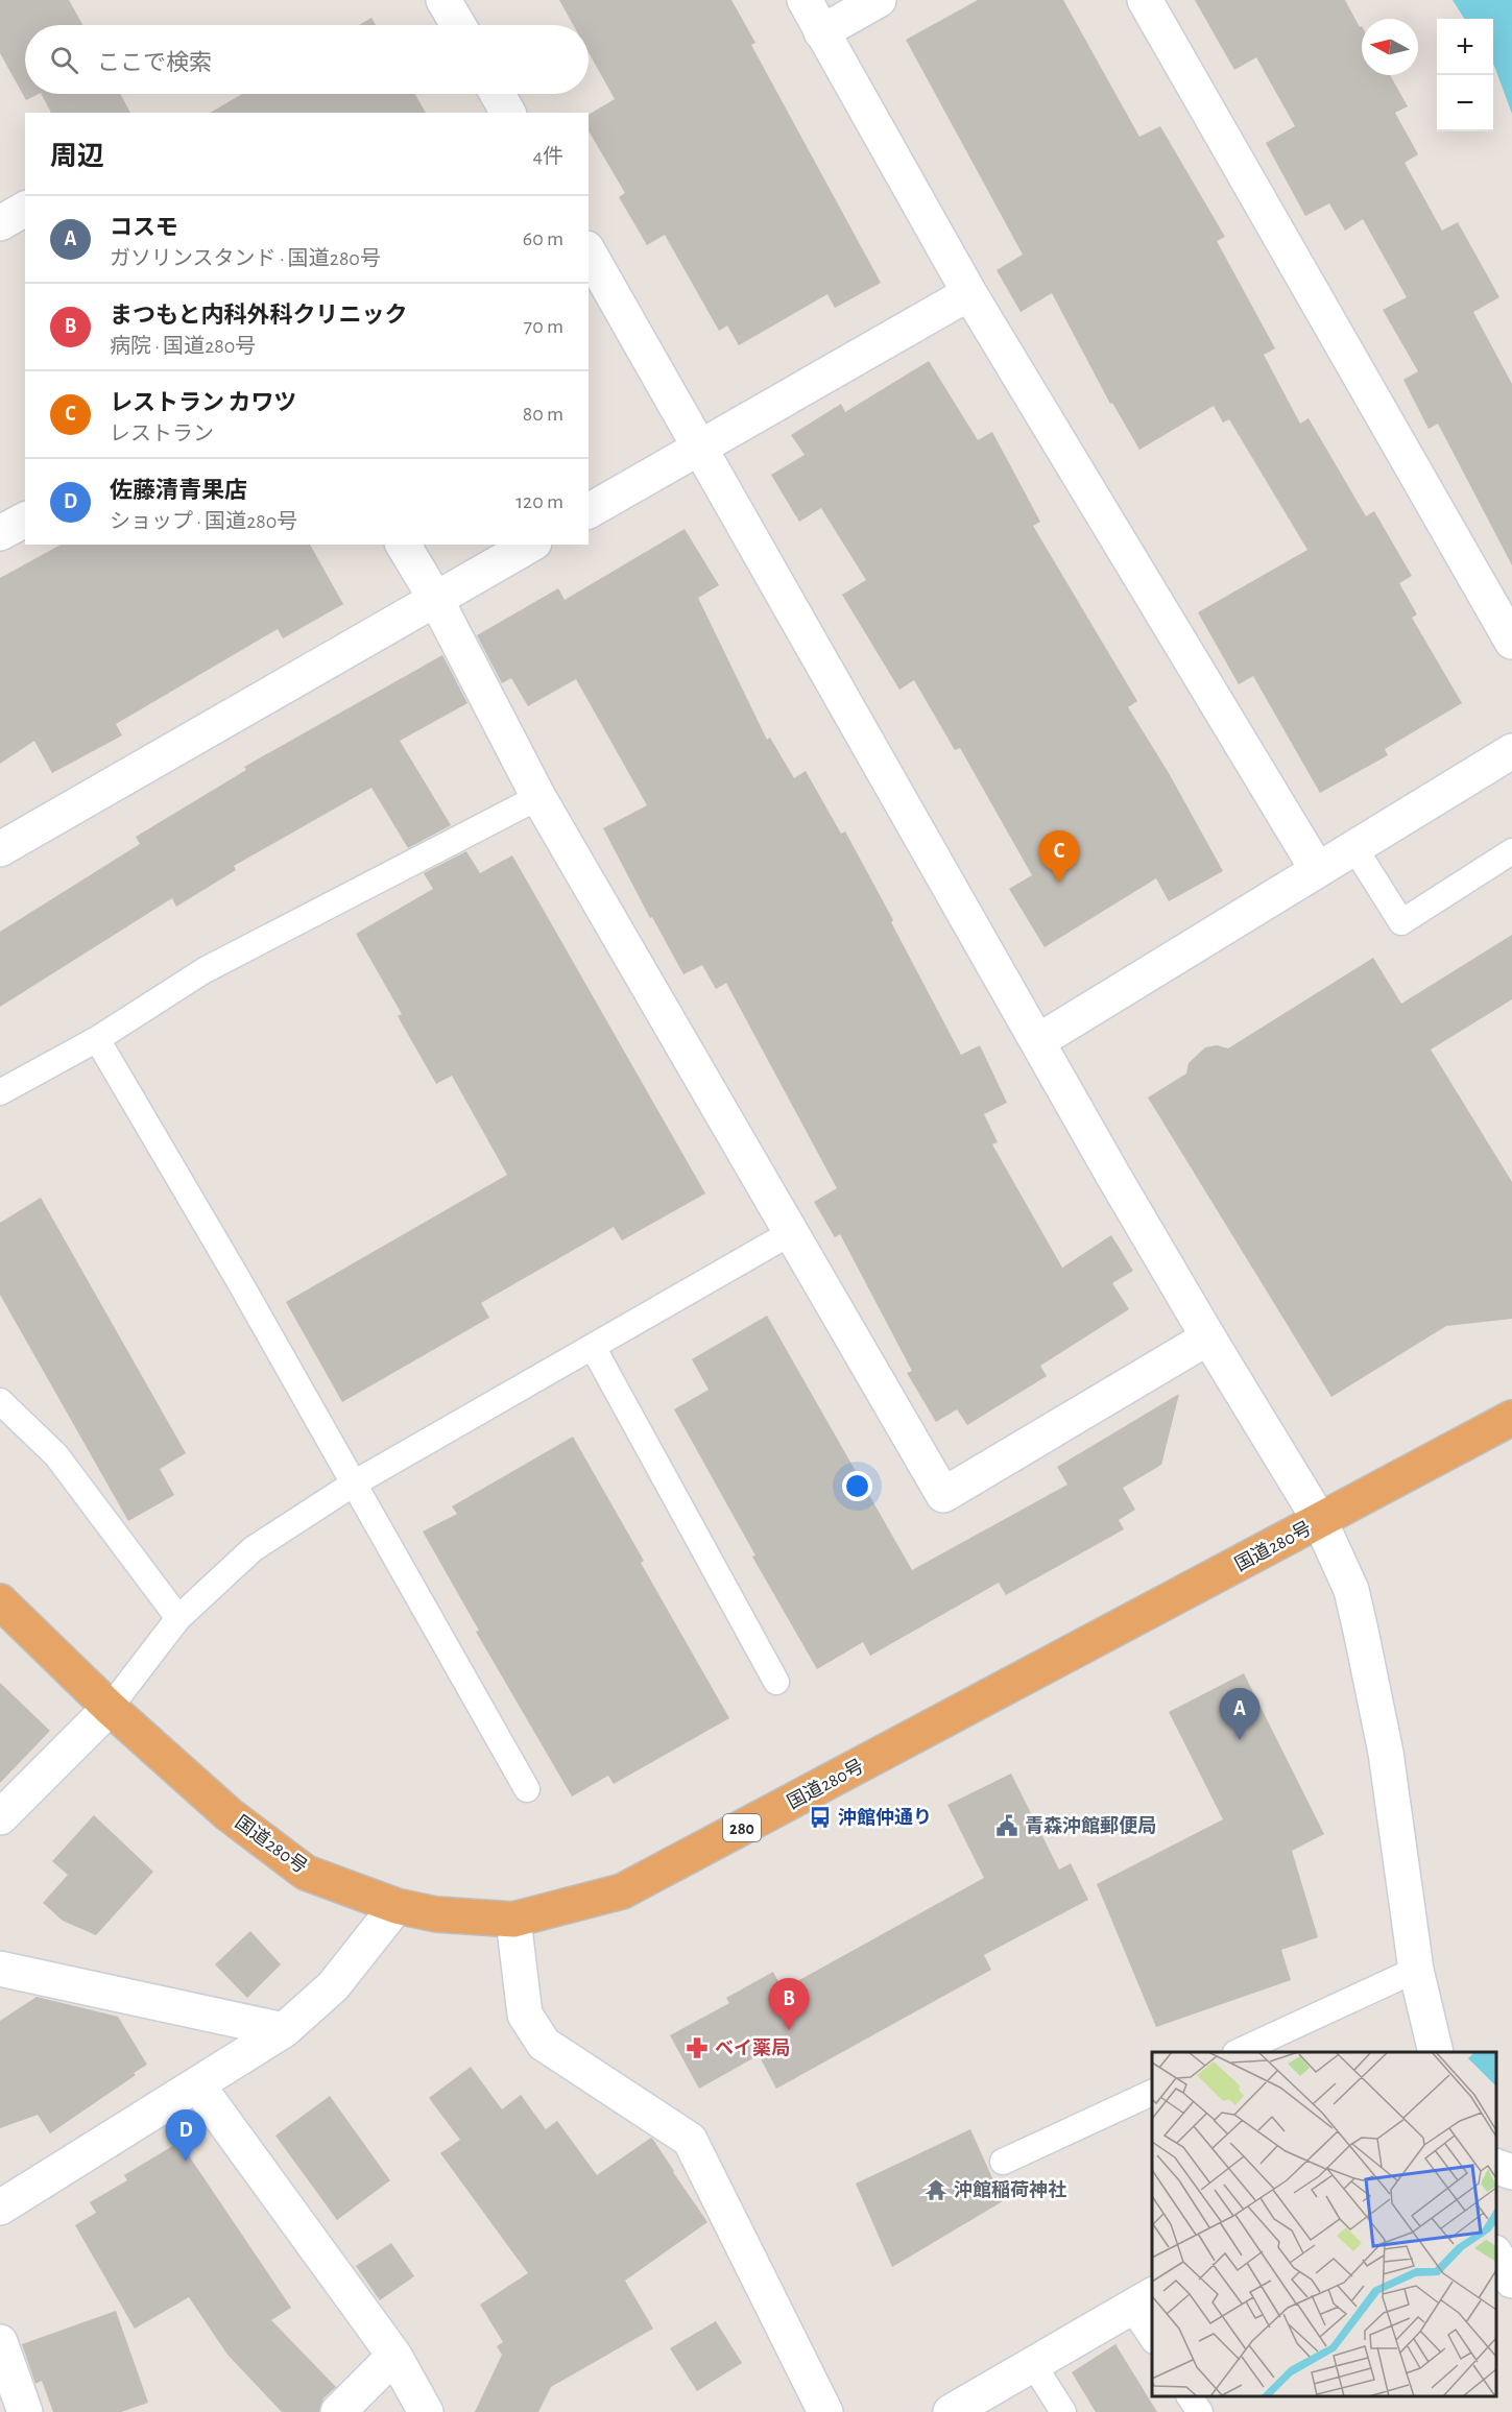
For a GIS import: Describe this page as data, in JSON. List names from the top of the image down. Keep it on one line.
{"streets":{"highway":["国道280号","280"]},"places":{"bus stop":["沖館仲通り"],"public building":["青森沖館郵便局"],"pharmacy":["ベイ薬局"],"temple":["沖館稲荷神社"]},"north":"left","page":{"map_buttons":["+","−"],"search":"ここで検索","heading":["周辺","4件"],"list":[{"mark":"A","name":"コスモ","note":"ガソリンスタンド · 国道280号","value":"60 m"},{"mark":"B","name":"まつもと内科外科クリニック","note":"病院 · 国道280号","value":"70 m"},{"mark":"C","name":"レストラン カワツ","note":"レストラン","value":"80 m"},{"mark":"D","name":"佐藤清青果店","note":"ショップ · 国道280号","value":"120 m"}],"pins":["C","A","B","D"]}}
